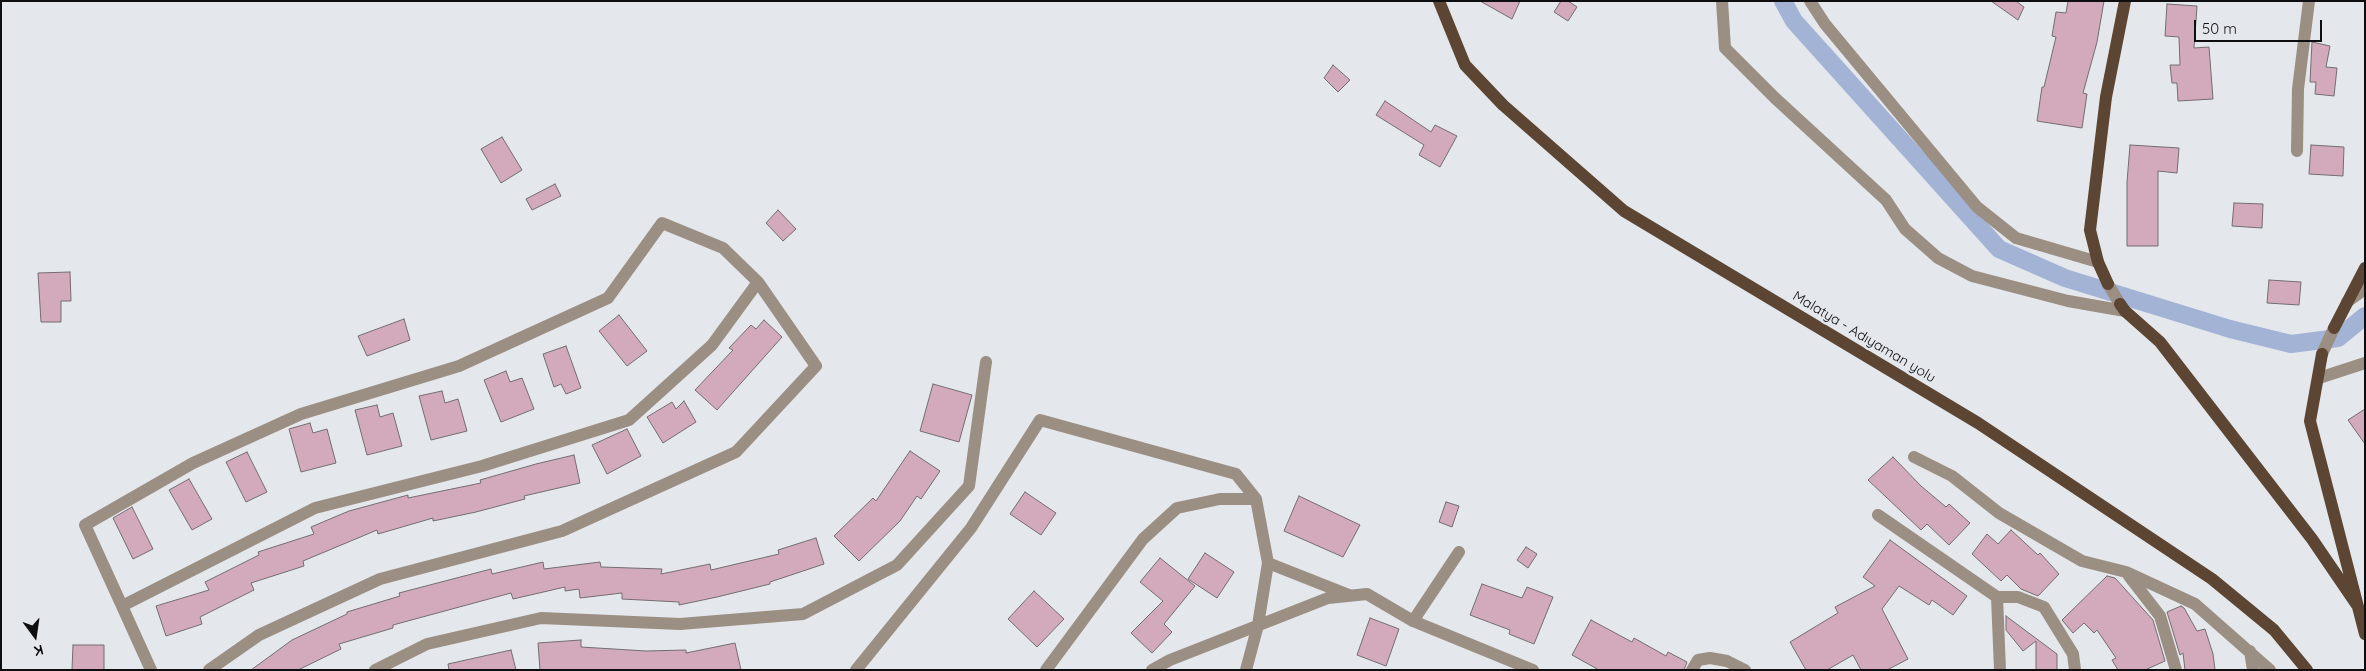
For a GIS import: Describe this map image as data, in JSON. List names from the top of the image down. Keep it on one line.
{"streets":{"main road":["Malatya - Adıyaman yolu"]},"scale_bar":"50 m","north":"bottom"}
